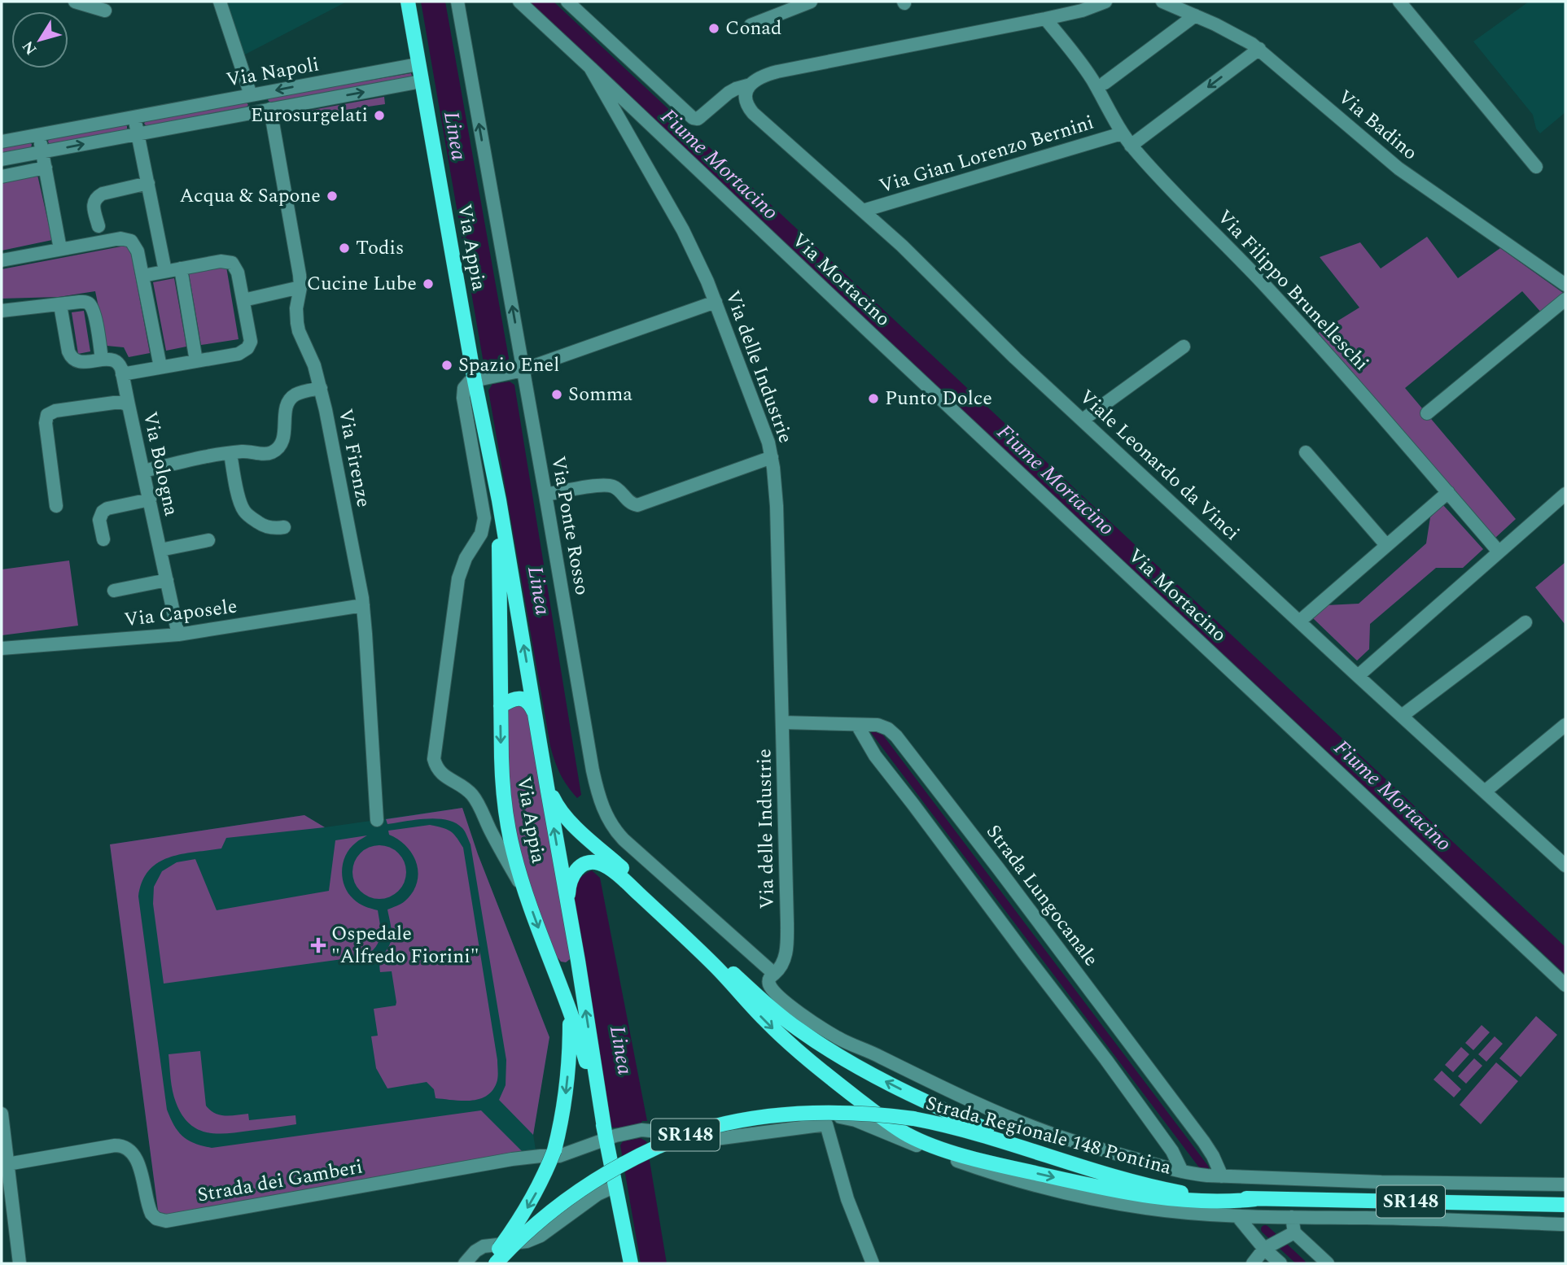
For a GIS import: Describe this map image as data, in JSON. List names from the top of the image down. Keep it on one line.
{"streets":{"main road":["Via Appia","SR148","Strada Regionale 148 Pontina"],"street":["Via Napoli","Via Badino","Via Gian Lorenzo Bernini","Via Mortacino","Via Filippo Brunelleschi","Via delle Industrie","Via Firenze","Via Bologna","Viale Leonardo da Vinci","Via Ponte Rosso","Via Caposele","Strada Lungocanale","Strada dei Gamberi"]},"crossings":[["Via Napoli","Via Appia"],["Via Napoli","Via Firenze"],["Via Gian Lorenzo Bernini","Via Filippo Brunelleschi"],["Via Gian Lorenzo Bernini","Viale Leonardo da Vinci"],["Via Appia","Strada dei Gamberi"],["Via Mortacino","Via delle Industrie"],["Via delle Industrie","Via Ponte Rosso"],["Via delle Industrie","Strada Lungocanale"],["Via Firenze","Via Caposele"],["Via Bologna","Via Caposele"],["Via Ponte Rosso","Strada Lungocanale"]],"water":["Linea","Fiume Mortacino"],"places":{"other":["Conad","Eurosurgelati","Acqua & Sapone","Todis","Cucine Lube","Spazio Enel","Somma","Punto Dolce"],"health":["Ospedale \"Alfredo Fiorini\""]},"north":"bottom left"}
